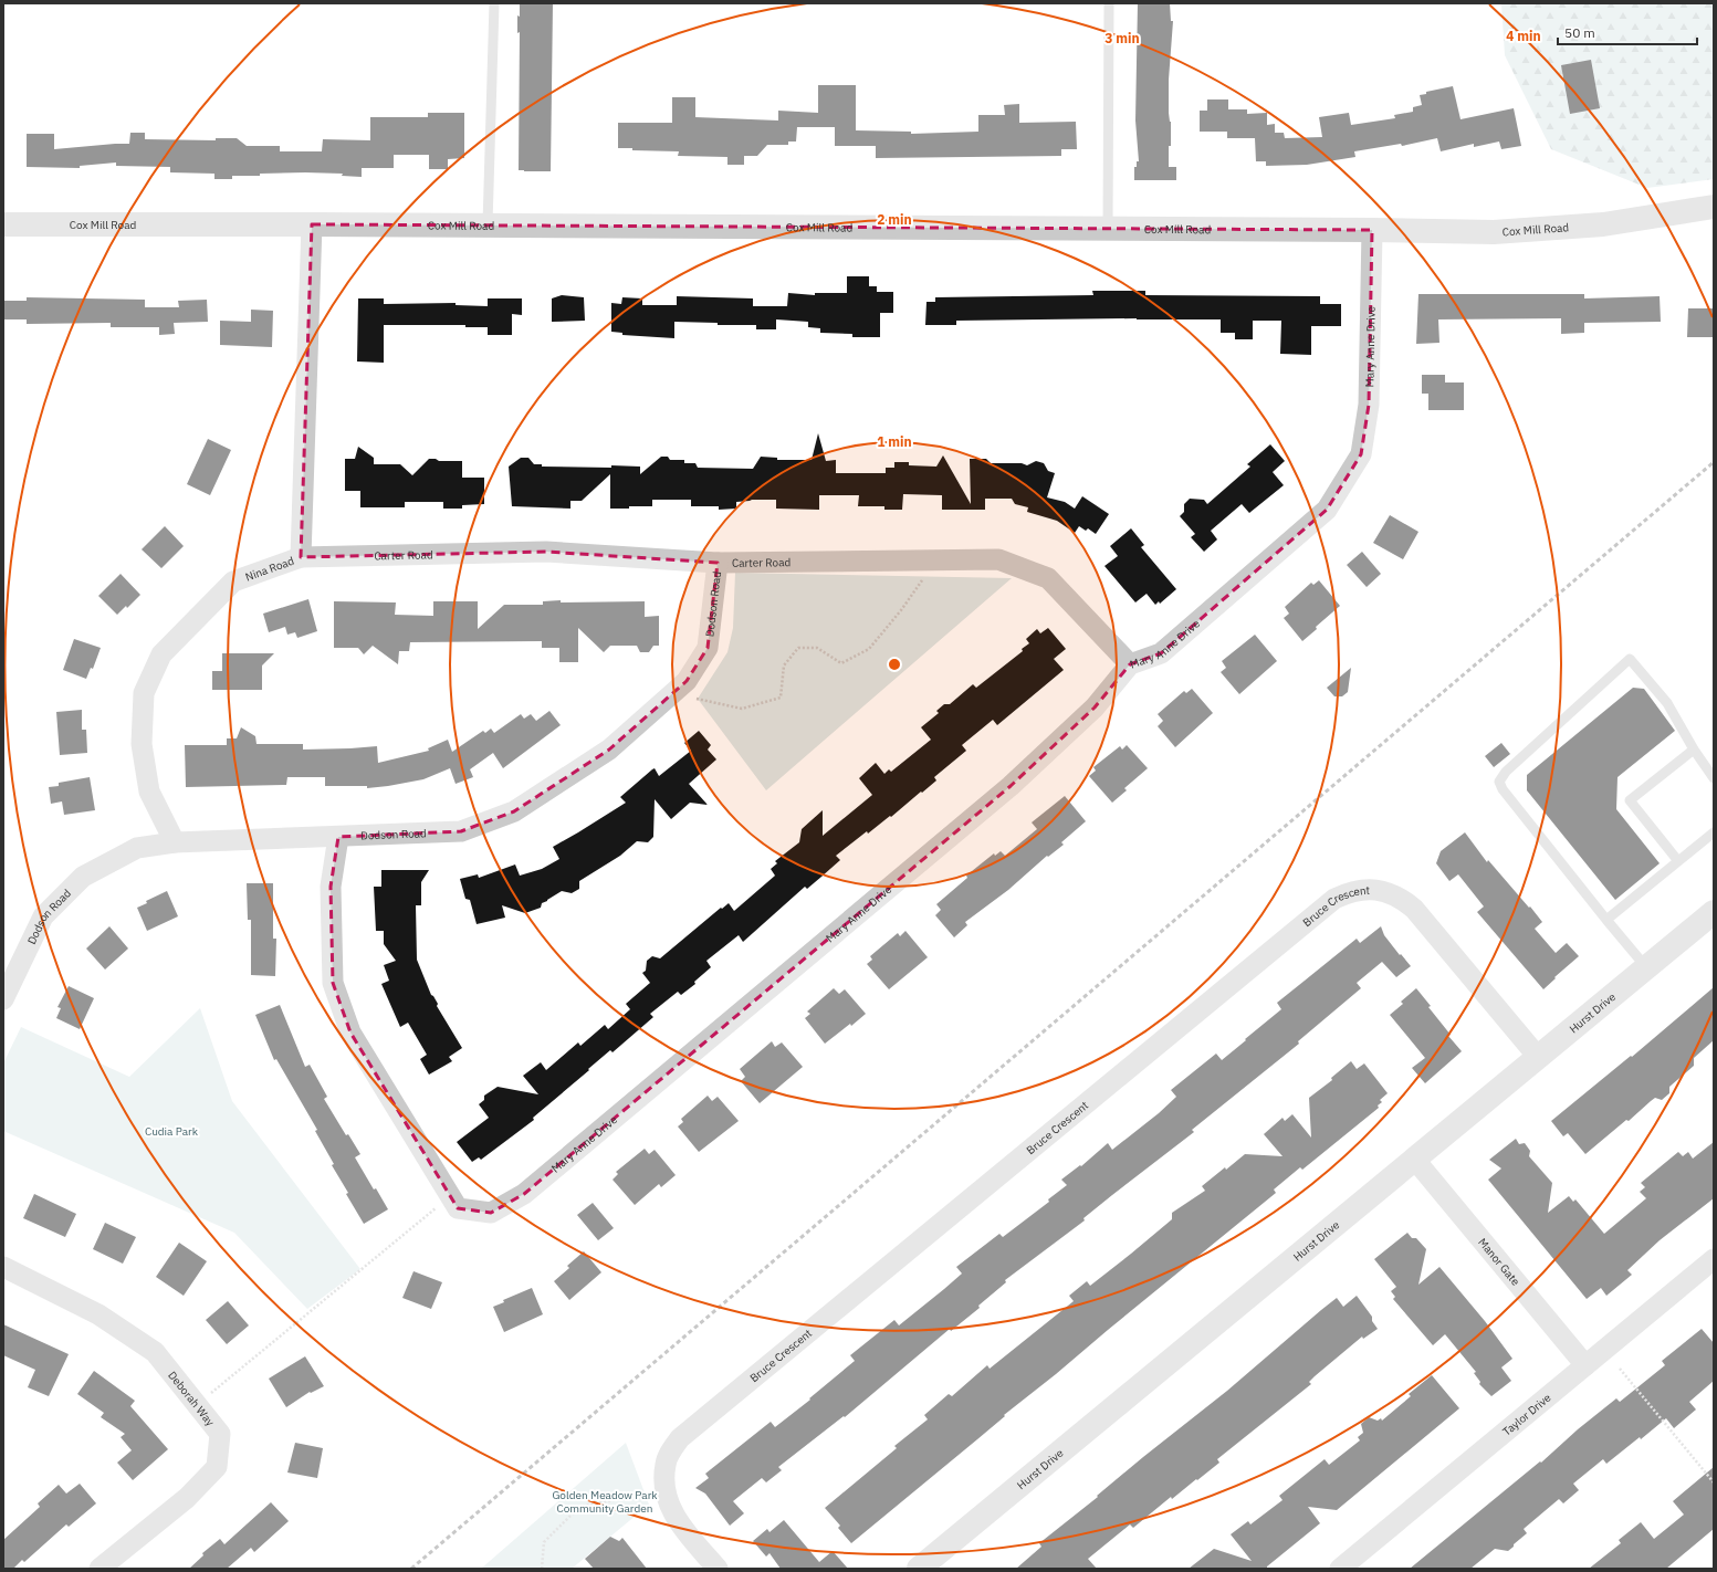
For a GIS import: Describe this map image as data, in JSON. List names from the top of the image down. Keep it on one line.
{"streets":{"street":["Cox Mill Road","Mary Anne Drive","Carter Road","Nina Road","Dodson Road","Bruce Crescent","Hurst Drive","Manor Gate","Deborah Way","Taylor Drive"]},"crossings":[["Cox Mill Road","Mary Anne Drive"],["Cox Mill Road","Nina Road"],["Mary Anne Drive","Carter Road"],["Mary Anne Drive","Dodson Road"],["Carter Road","Nina Road"],["Carter Road","Dodson Road"],["Nina Road","Dodson Road"],["Bruce Crescent","Hurst Drive"],["Hurst Drive","Manor Gate"],["Manor Gate","Taylor Drive"]],"parks":["Cudia Park","Golden Meadow Park Community Garden"],"scale_bar":"50 m","rings":["4 min","3 min","2 min","1 min"]}
